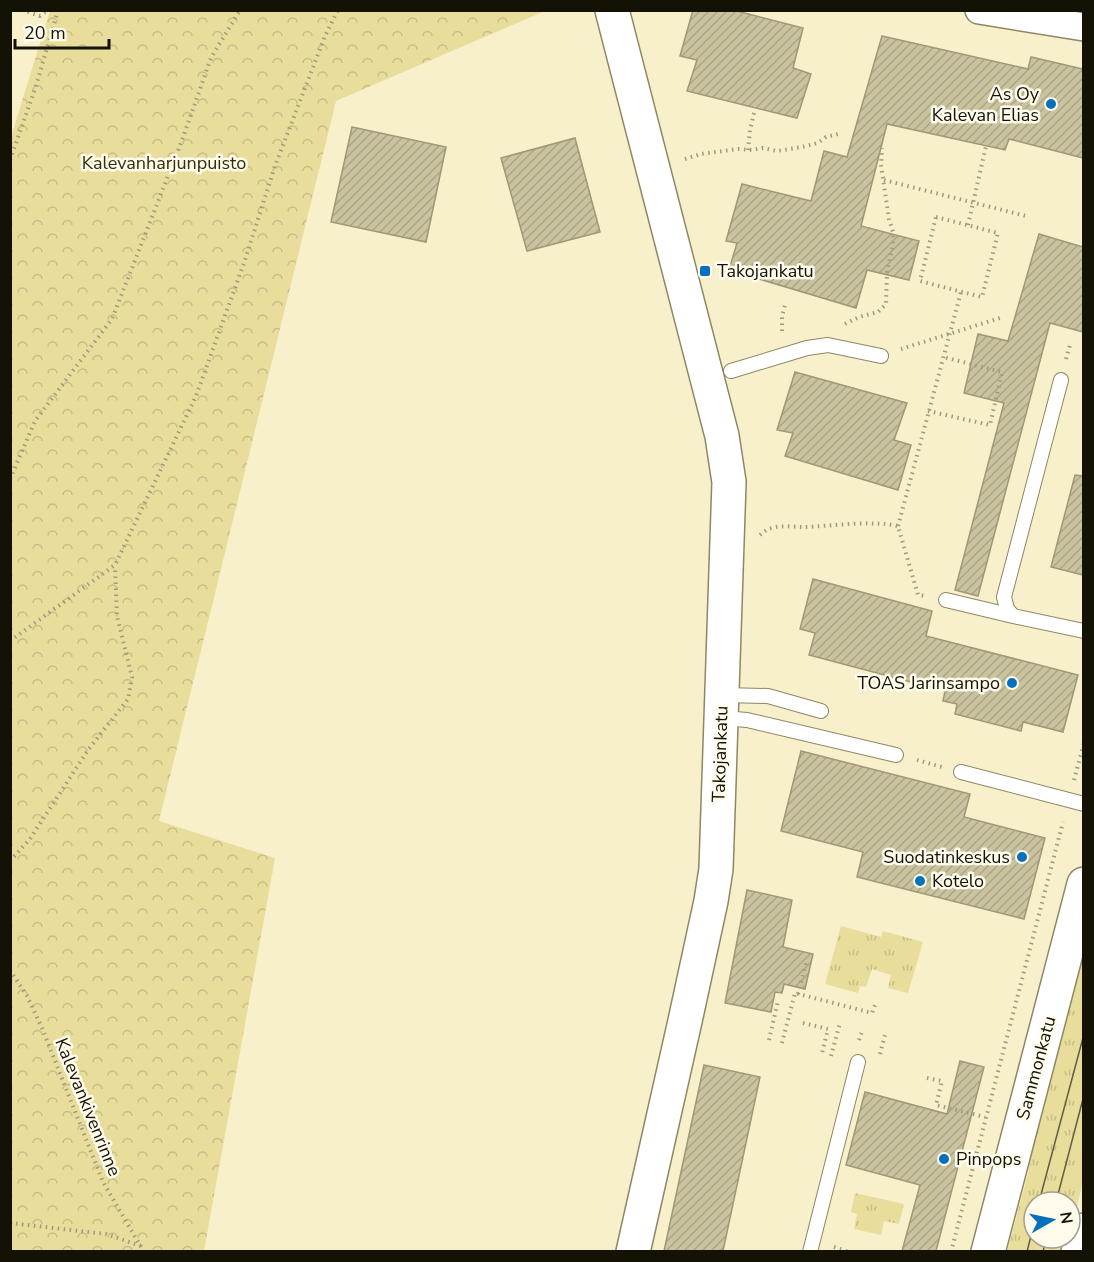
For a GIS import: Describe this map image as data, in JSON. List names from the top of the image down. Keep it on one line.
{"streets":{"street":["Takojankatu","Sammonkatu"],"path":["Kalevankivenrinne"]},"parks":["Kalevanharjunpuisto"],"places":{"other":["As Oy Kalevan Elias","TOAS Jarinsampo","Suodatinkeskus","Kotelo","Pinpops"],"transit":["Takojankatu"]},"scale_bar":"20 m","north":"right"}
